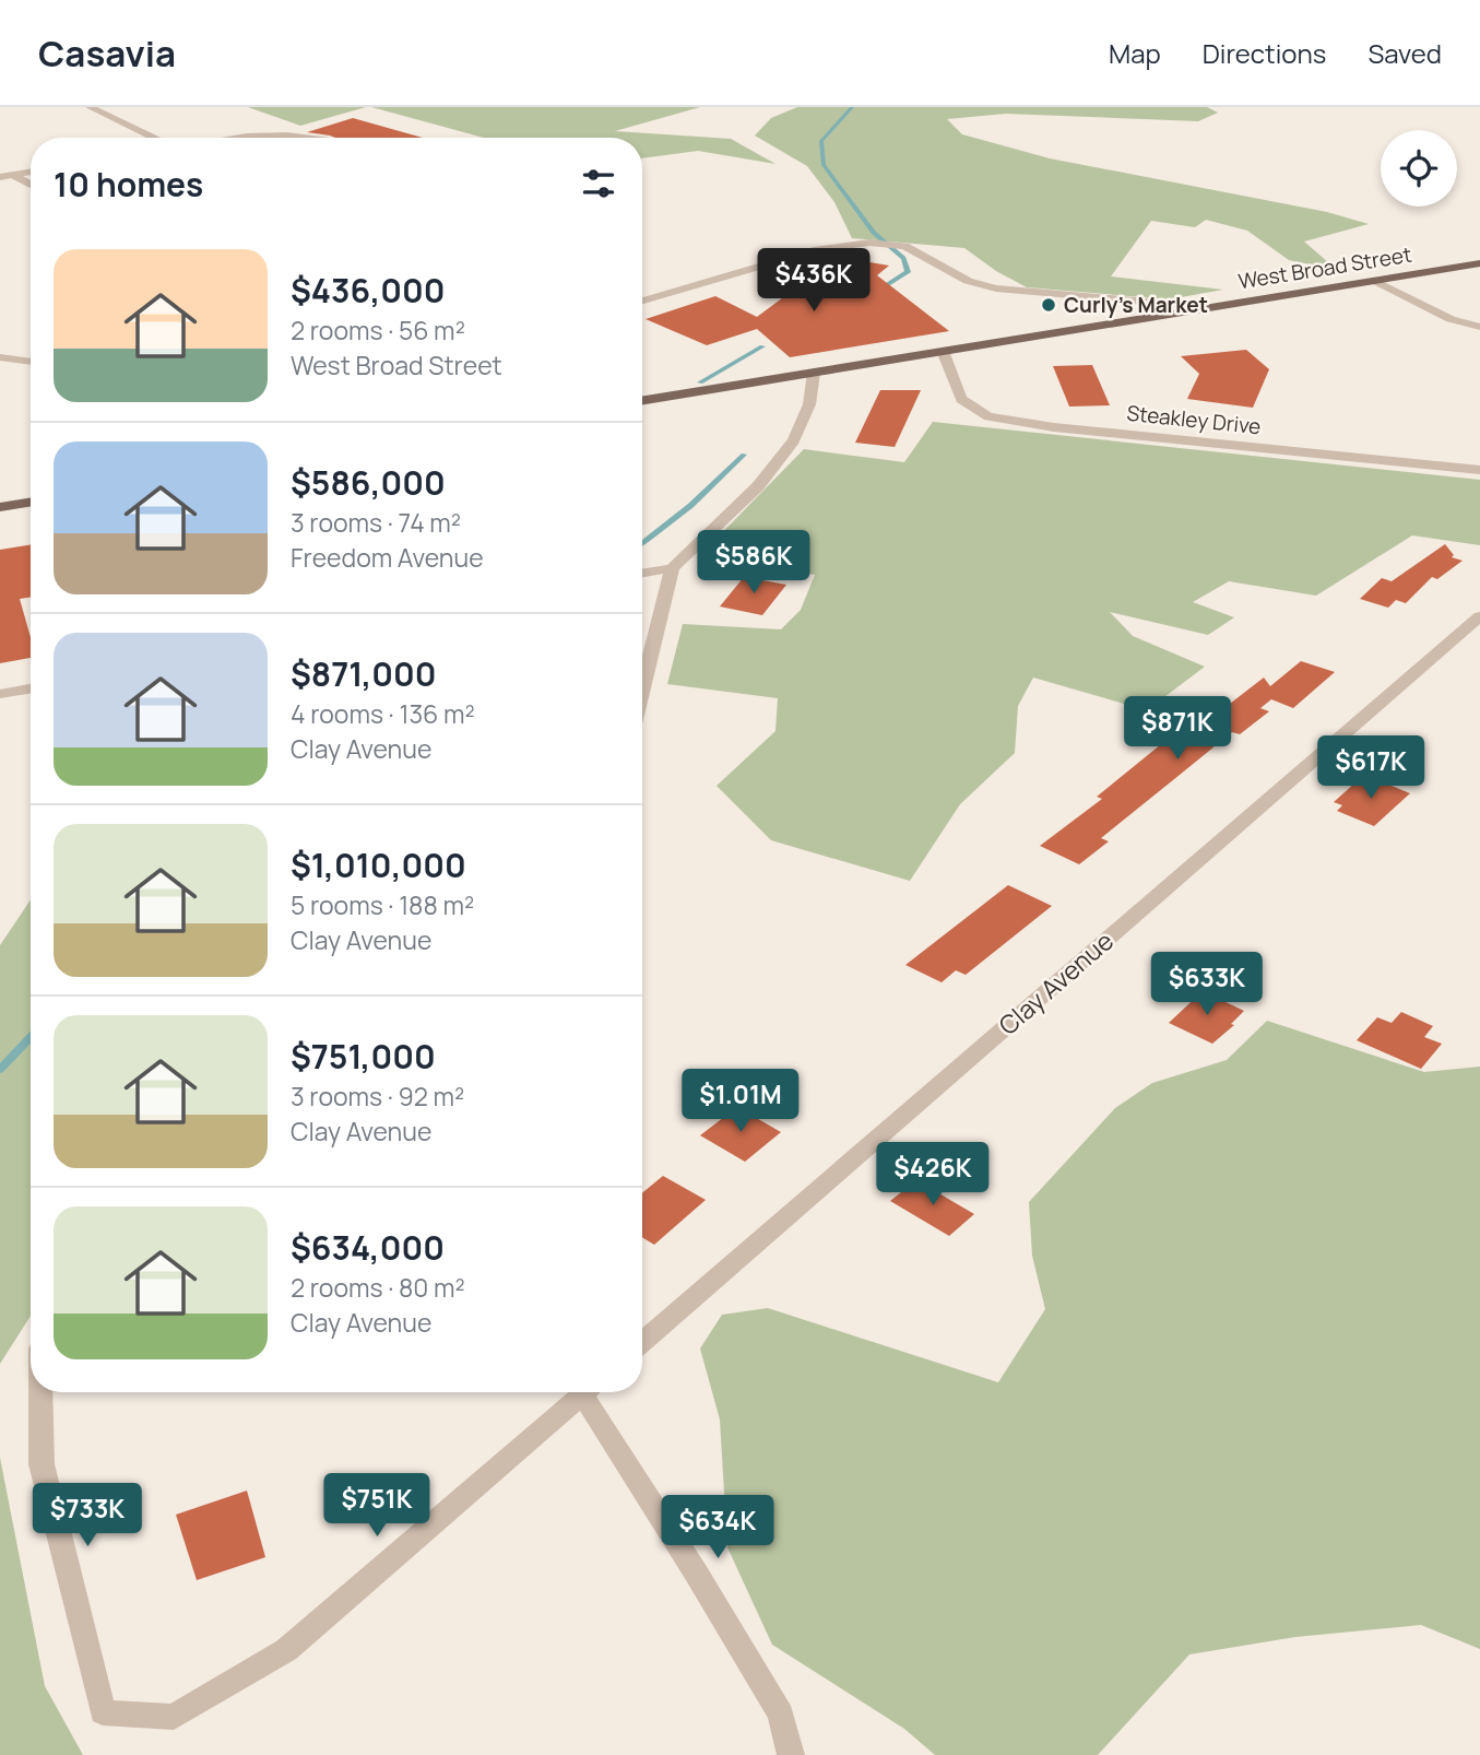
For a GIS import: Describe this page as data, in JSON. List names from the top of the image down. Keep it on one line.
{"streets":{"main road":["West Broad Street"],"street":["Steakley Drive","Clay Avenue"]},"crossings":[["West Broad Street","Steakley Drive"]],"places":["Curly's Market"],"page":{"header":"Casavia","nav":["Map","Directions","Saved"],"heading":"10 homes","list":[{"name":"$436,000","note":"2 rooms · 56 m² · West Broad Street"},{"name":"$586,000","note":"3 rooms · 74 m² · Freedom Avenue"},{"name":"$871,000","note":"4 rooms · 136 m² · Clay Avenue"},{"name":"$1,010,000","note":"5 rooms · 188 m² · Clay Avenue"},{"name":"$751,000","note":"3 rooms · 92 m² · Clay Avenue"},{"name":"$634,000","note":"2 rooms · 80 m² · Clay Avenue"}],"price":["$436K","$586K","$871K","$617K","$633K","$1.01M","$426K","$751K","$733K","$634K"]}}
